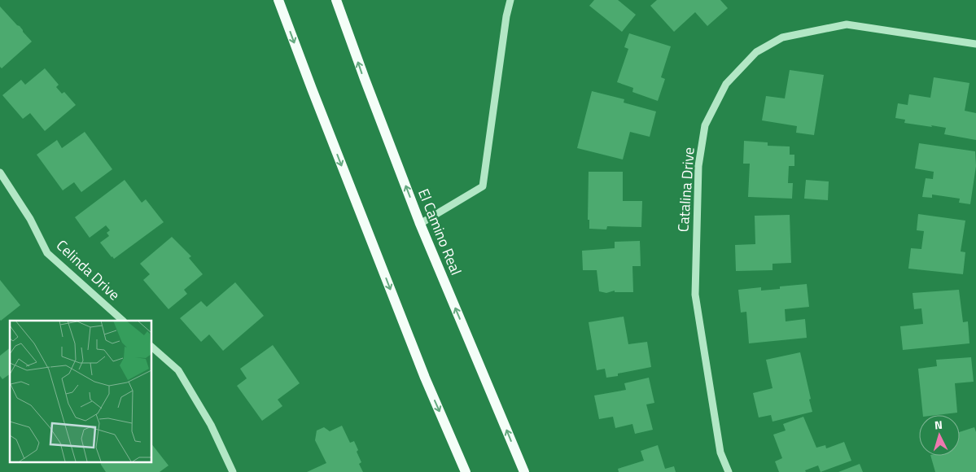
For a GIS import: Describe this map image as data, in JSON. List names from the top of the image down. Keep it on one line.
{"streets":{"main road":["El Camino Real"],"street":["Catalina Drive","Celinda Drive"]},"north":"top"}
